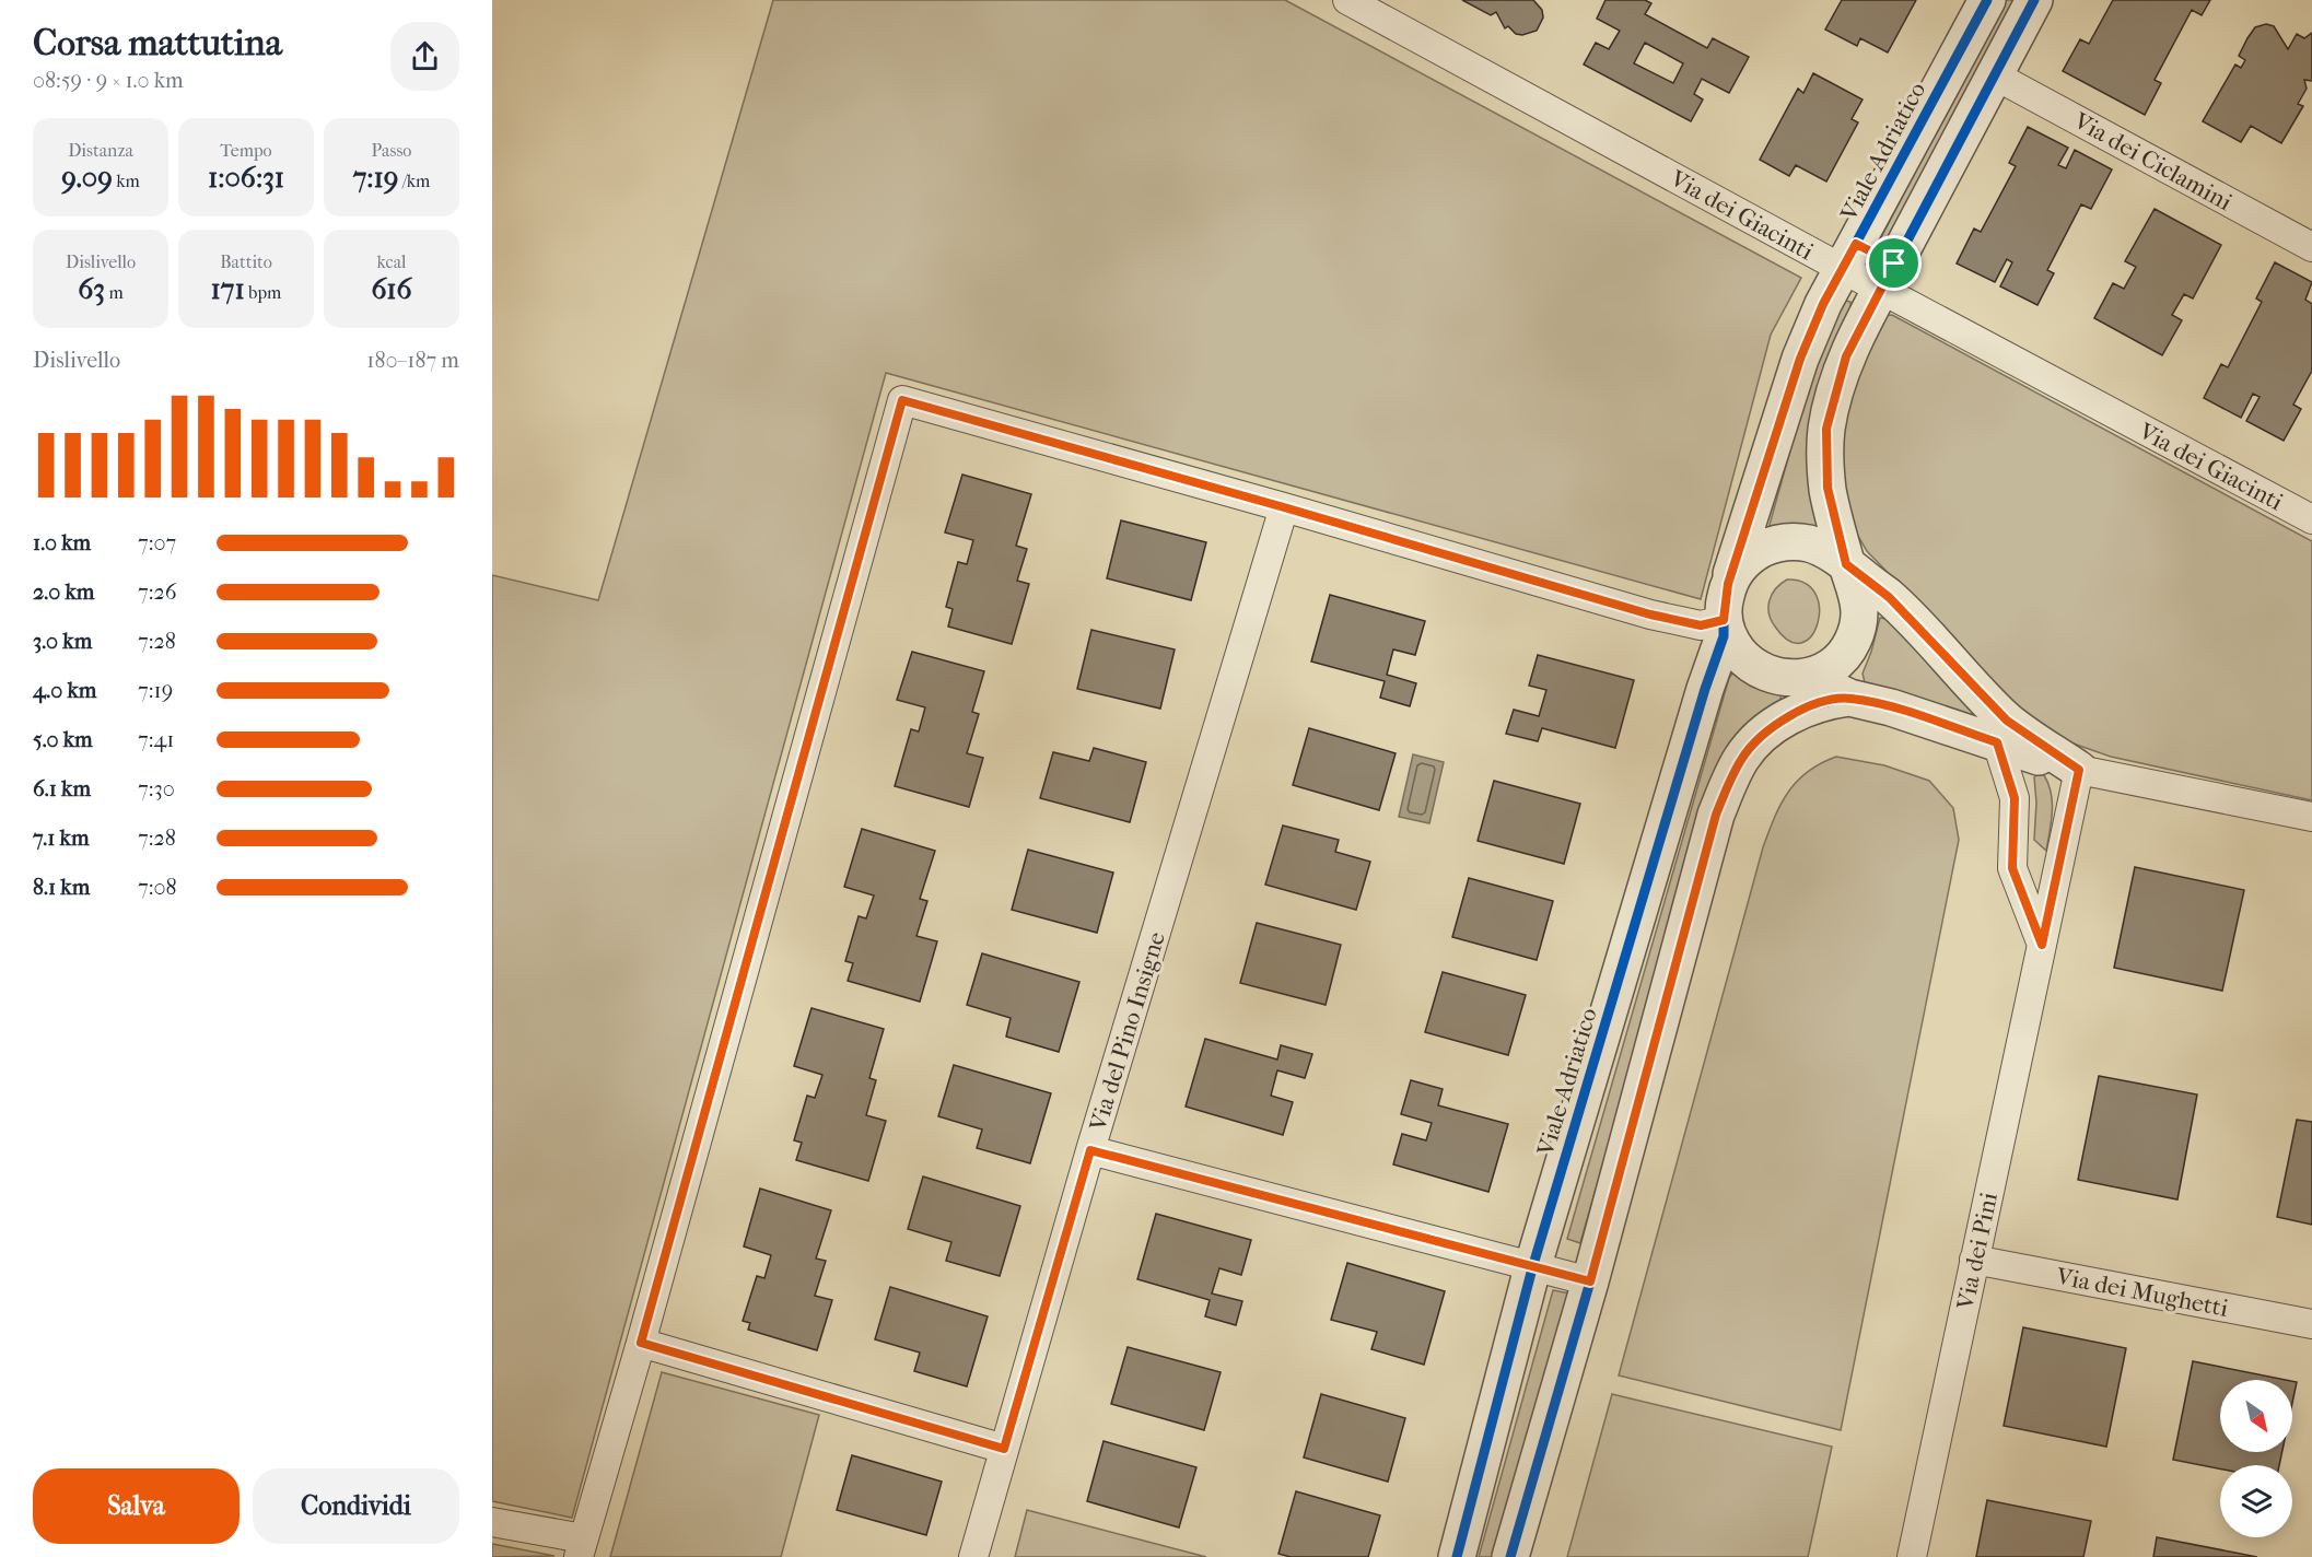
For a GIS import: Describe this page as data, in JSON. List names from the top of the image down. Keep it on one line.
{"streets":{"street":["Viale Adriatico","Via dei Ciclamini","Via dei Giacinti","Via del Pino Insigne","Via dei Pini","Via dei Mughetti"]},"crossings":[["Viale Adriatico","Via dei Giacinti"],["Via dei Pini","Via dei Mughetti"]],"north":"bottom right","page":{"heading":["Corsa mattutina","08:59 · 9 × 1.0 km"],"stats":[["Distanza","9.09 km"],["Tempo","1:06:31"],["Passo","7:19 /km"],["Dislivello","63 m"],["Battito","171 bpm"],["kcal","616"]],"chart":["Dislivello","180–187 m"],"list":[{"name":"1.0 km","note":"7:07"},{"name":"2.0 km","note":"7:26"},{"name":"3.0 km","note":"7:28"},{"name":"4.0 km","note":"7:19"},{"name":"5.0 km","note":"7:41"},{"name":"6.1 km","note":"7:30"},{"name":"7.1 km","note":"7:28"},{"name":"8.1 km","note":"7:08"}],"buttons":["Salva","Condividi"]}}
